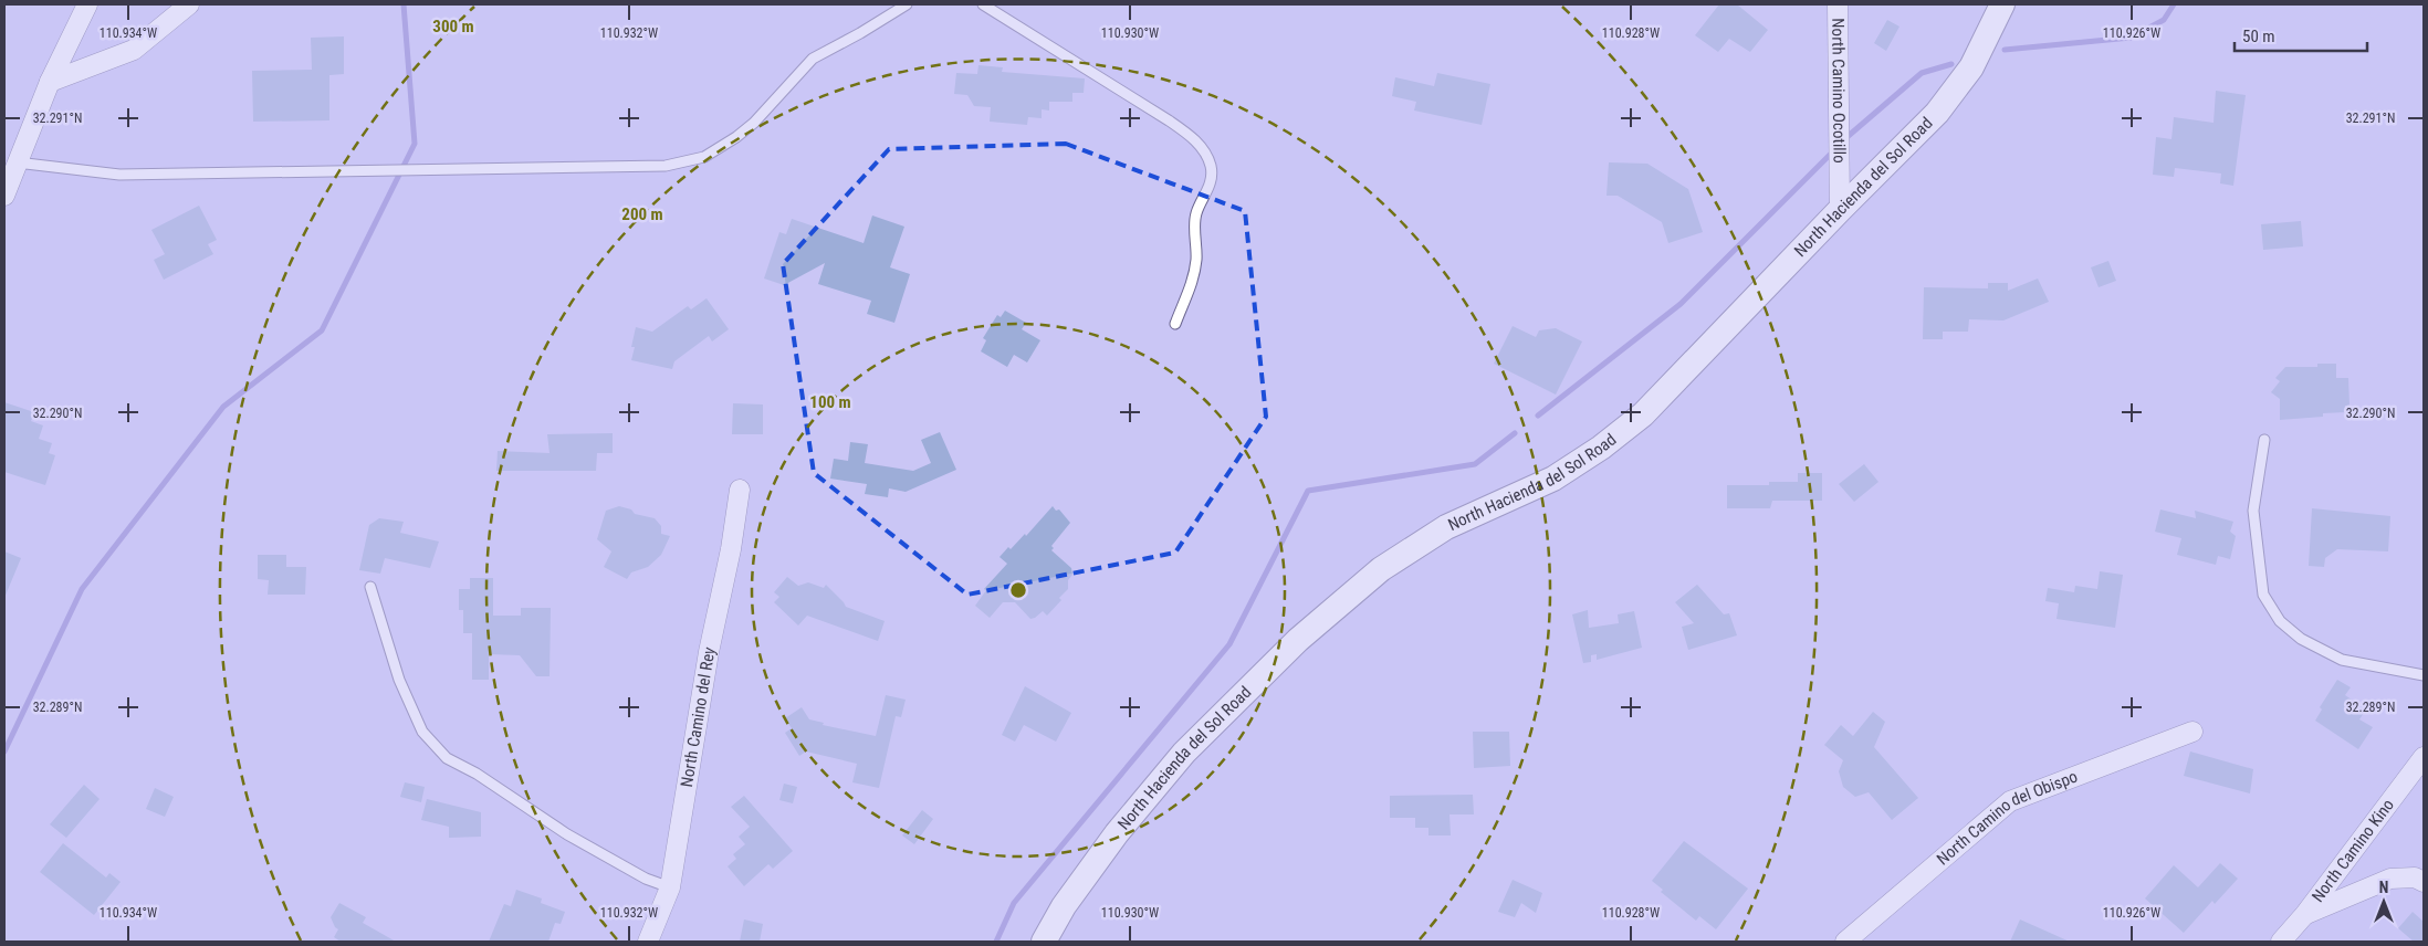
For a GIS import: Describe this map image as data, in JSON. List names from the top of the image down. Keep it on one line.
{"streets":{"street":["North Camino Ocotillo","North Hacienda del Sol Road","North Camino del Rey","North Camino del Obispo","North Camino Kino"]},"crossings":[["North Camino Ocotillo","North Hacienda del Sol Road"]],"scale_bar":"50 m","north":"top","coordinates":["110.934°W","110.932°W","110.930°W","110.928°W","110.926°W","32.291°N","32.290°N","32.289°N"],"rings":["300 m","200 m","100 m"]}
